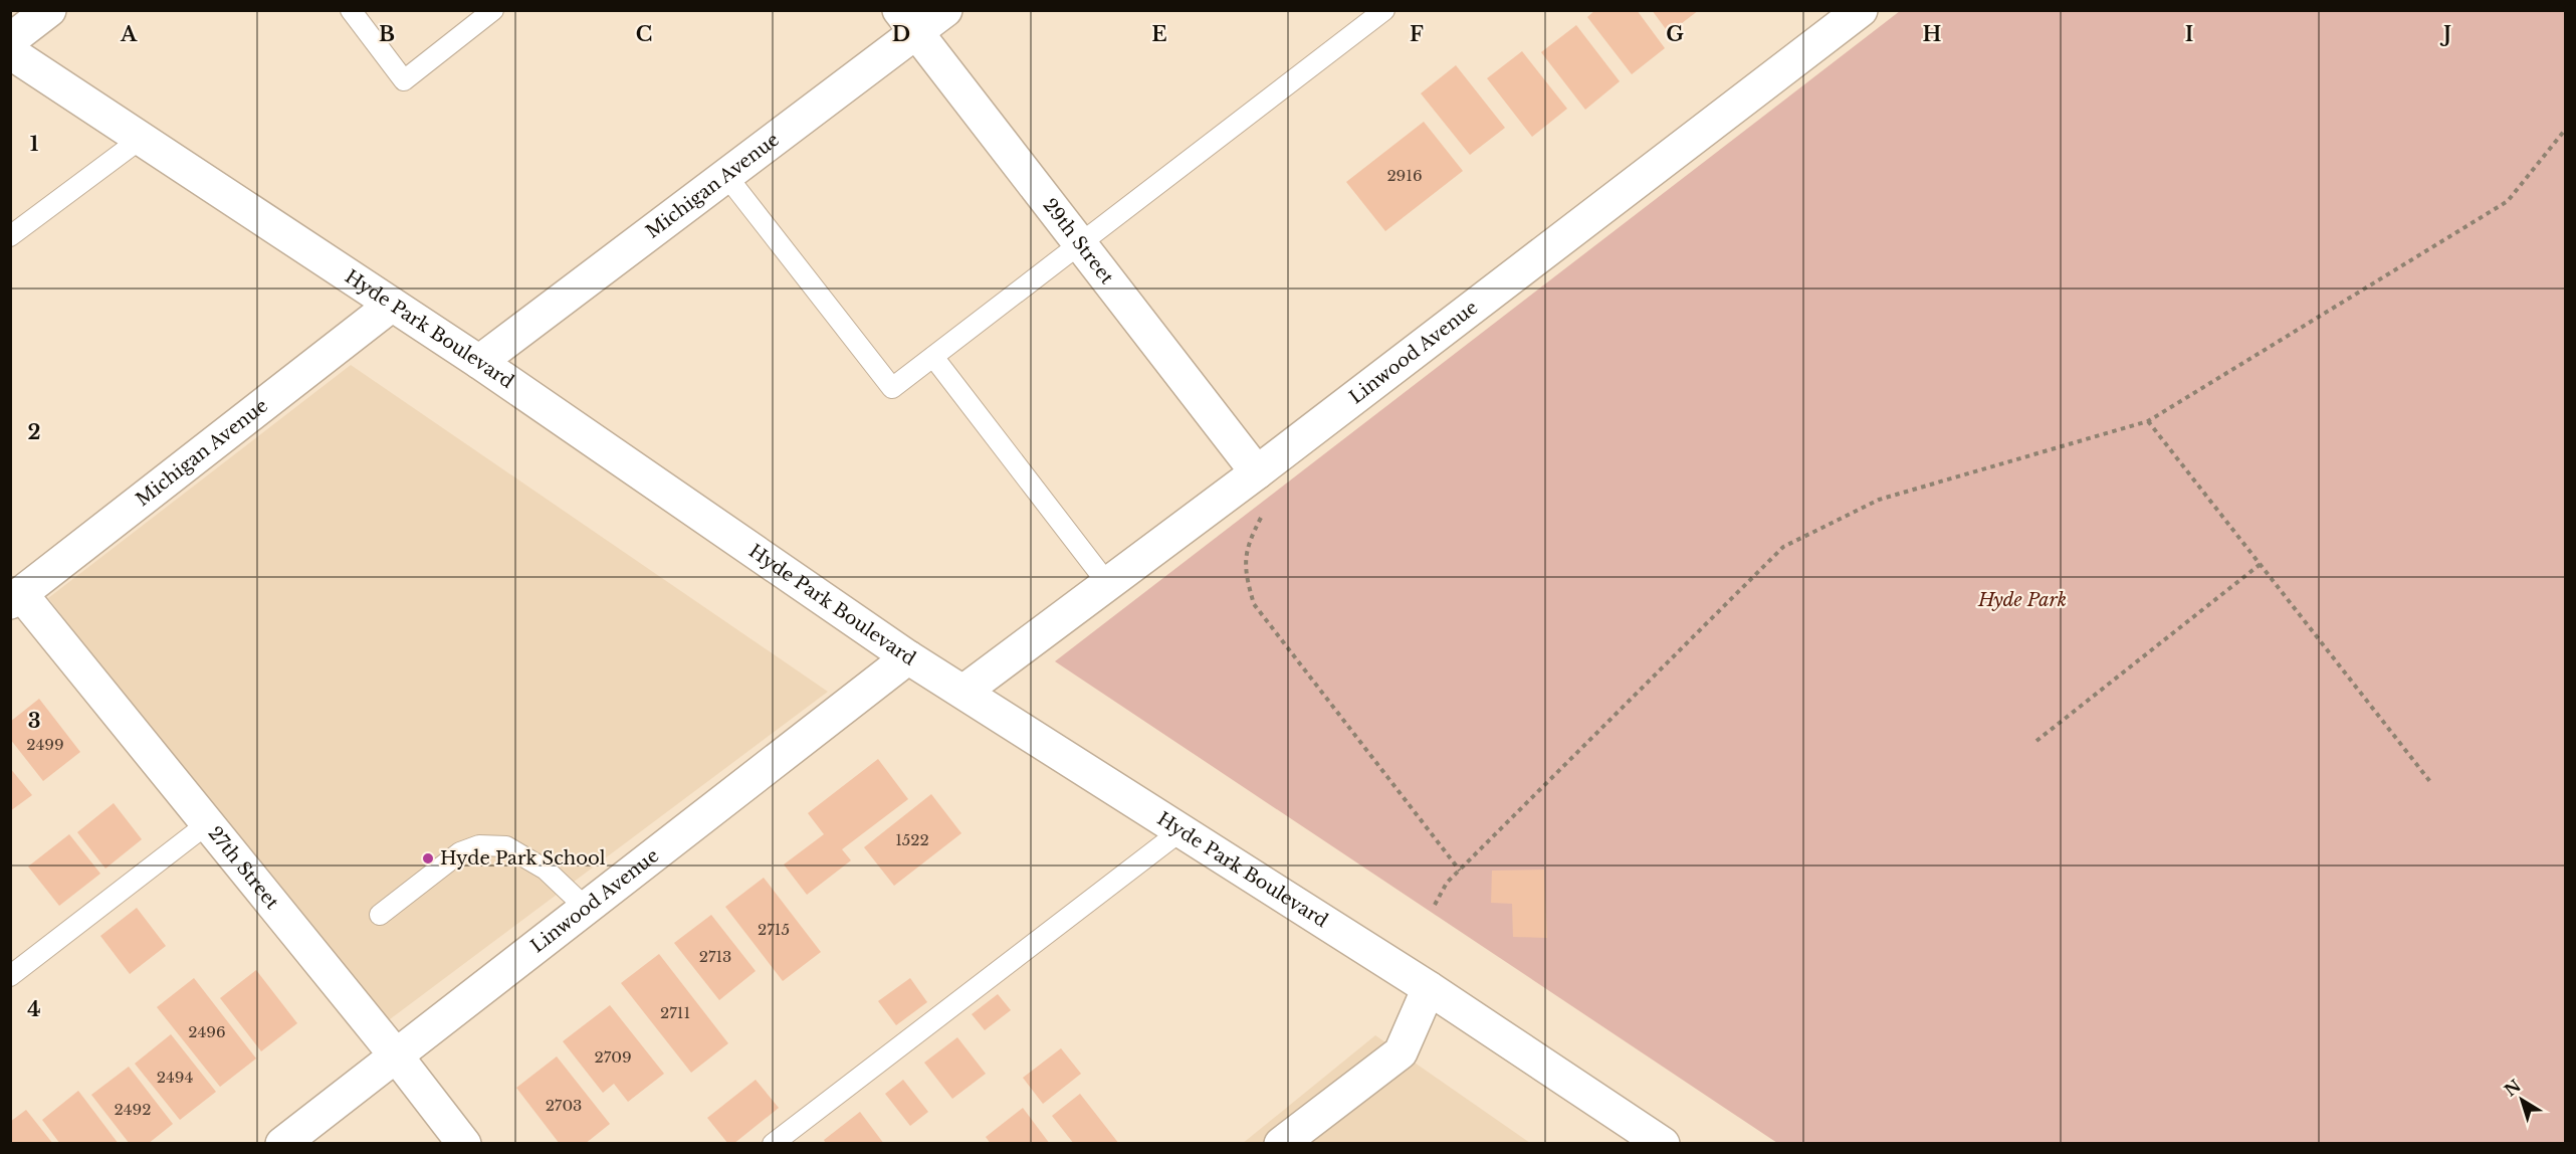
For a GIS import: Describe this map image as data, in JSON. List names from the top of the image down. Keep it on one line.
{"streets":{"street":["Michigan Avenue","29th Street","Hyde Park Boulevard","Linwood Avenue","27th Street"]},"crossings":[["Michigan Avenue","29th Street"],["Michigan Avenue","Hyde Park Boulevard"],["Michigan Avenue","27th Street"],["29th Street","Linwood Avenue"],["Hyde Park Boulevard","Linwood Avenue"],["Linwood Avenue","27th Street"]],"parks":["Hyde Park"],"places":["Hyde Park School"],"house_numbers":["2916","2499","1522","2715","2713","2711","2496","2709","2494","2703","2492"],"north":"top left","grid":{"columns":["A","B","C","D","E","F","G","H","I","J"],"rows":["1","2","3","4"]}}
